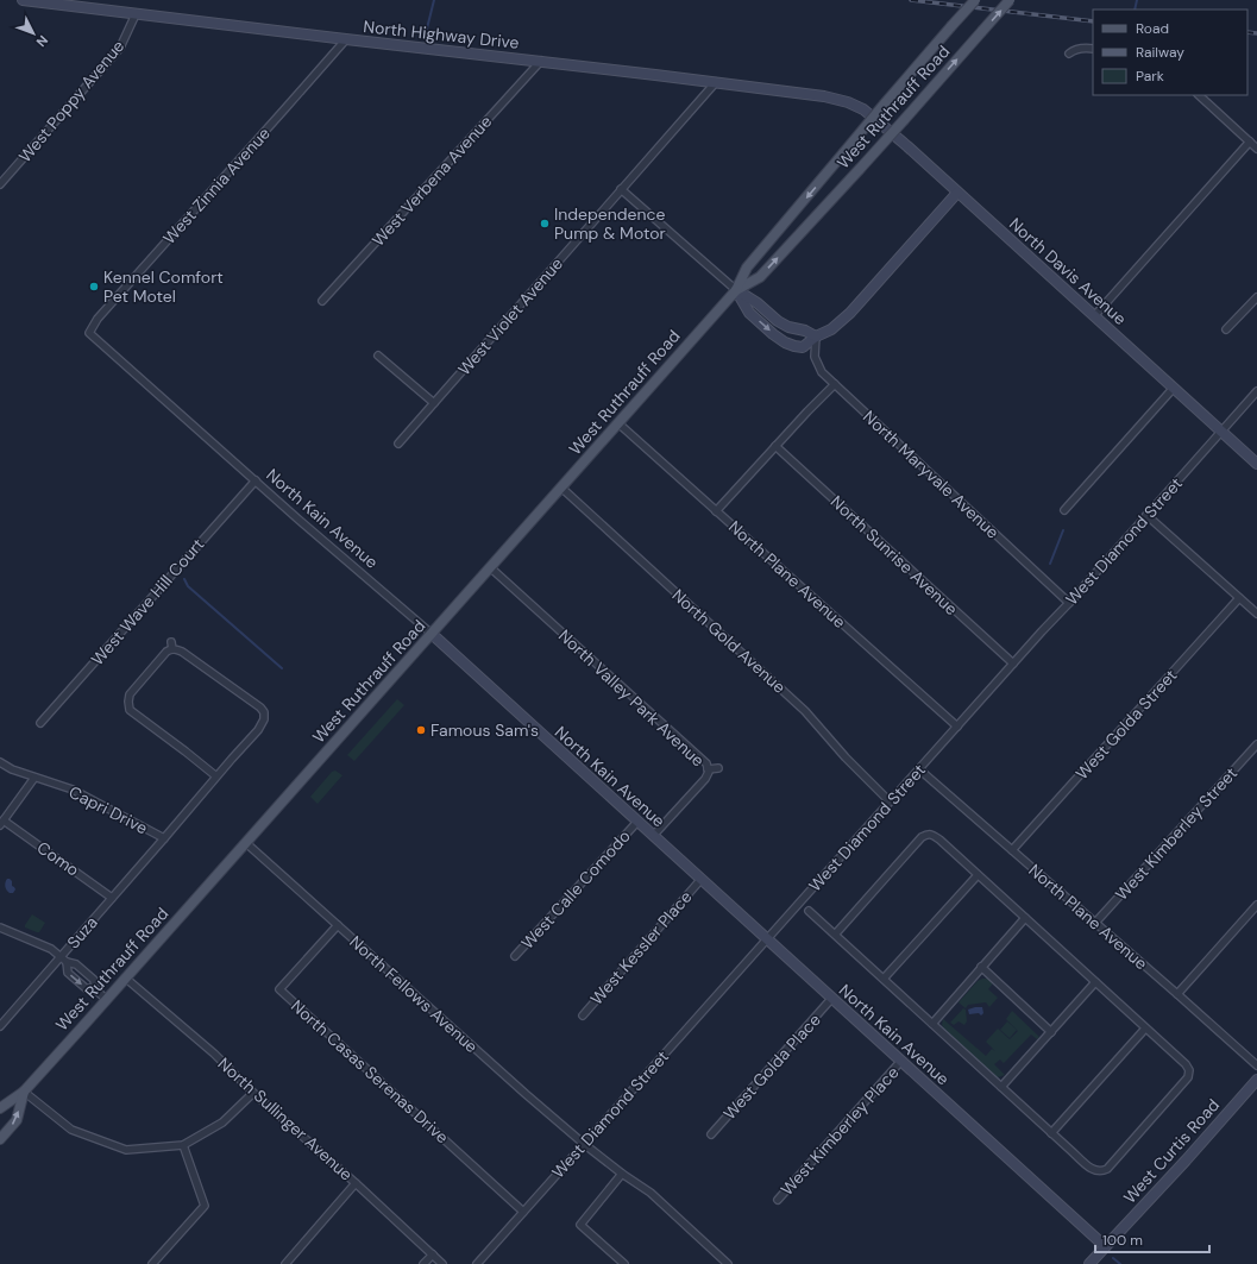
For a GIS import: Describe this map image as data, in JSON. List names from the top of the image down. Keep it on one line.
{"streets":{"main road":["West Ruthrauff Road"],"street":["North Highway Drive","West Poppy Avenue","West Verbena Avenue","West Zinnia Avenue","North Davis Avenue","West Violet Avenue","North Maryvale Avenue","North Kain Avenue","West Diamond Street","North Sunrise Avenue","North Plane Avenue","West Wave Hill Court","North Gold Avenue","North Valley Park Avenue","West Golda Street","Capri Drive","West Kimberley Street","Como","West Calle Comodo","Suza","West Kessler Place","North Fellows Avenue","West Golda Place","North Casas Serenas Drive","North Sullinger Avenue","West Kimberley Place","West Curtis Road"]},"crossings":[["North Highway Drive","West Poppy Avenue"],["North Highway Drive","West Verbena Avenue"],["North Highway Drive","West Zinnia Avenue"],["North Highway Drive","North Davis Avenue"],["North Highway Drive","West Violet Avenue"],["West Ruthrauff Road","North Kain Avenue"],["West Ruthrauff Road","North Plane Avenue"],["West Ruthrauff Road","North Gold Avenue"],["West Ruthrauff Road","North Valley Park Avenue"],["West Ruthrauff Road","North Fellows Avenue"],["West Ruthrauff Road","North Sullinger Avenue"],["West Zinnia Avenue","North Kain Avenue"],["North Davis Avenue","West Diamond Street"],["North Maryvale Avenue","West Diamond Street"],["North Kain Avenue","West Diamond Street"],["North Kain Avenue","West Wave Hill Court"],["North Kain Avenue","North Valley Park Avenue"],["North Kain Avenue","West Calle Comodo"],["North Kain Avenue","West Kessler Place"],["North Kain Avenue","West Golda Place"],["North Kain Avenue","West Kimberley Place"],["North Kain Avenue","West Curtis Road"],["West Diamond Street","North Sunrise Avenue"],["West Diamond Street","North Plane Avenue"],["West Diamond Street","North Gold Avenue"],["West Diamond Street","North Fellows Avenue"],["West Diamond Street","North Casas Serenas Drive"],["North Plane Avenue","West Golda Street"],["North Plane Avenue","West Kimberley Street"],["Capri Drive","Suza"],["Como","Suza"],["North Fellows Avenue","North Casas Serenas Drive"]],"places":["Independence Pump & Motor","Kennel Comfort Pet Motel","Famous Sam's"],"legend":["Road","Railway","Park"],"scale_bar":"100 m","north":"bottom right"}
